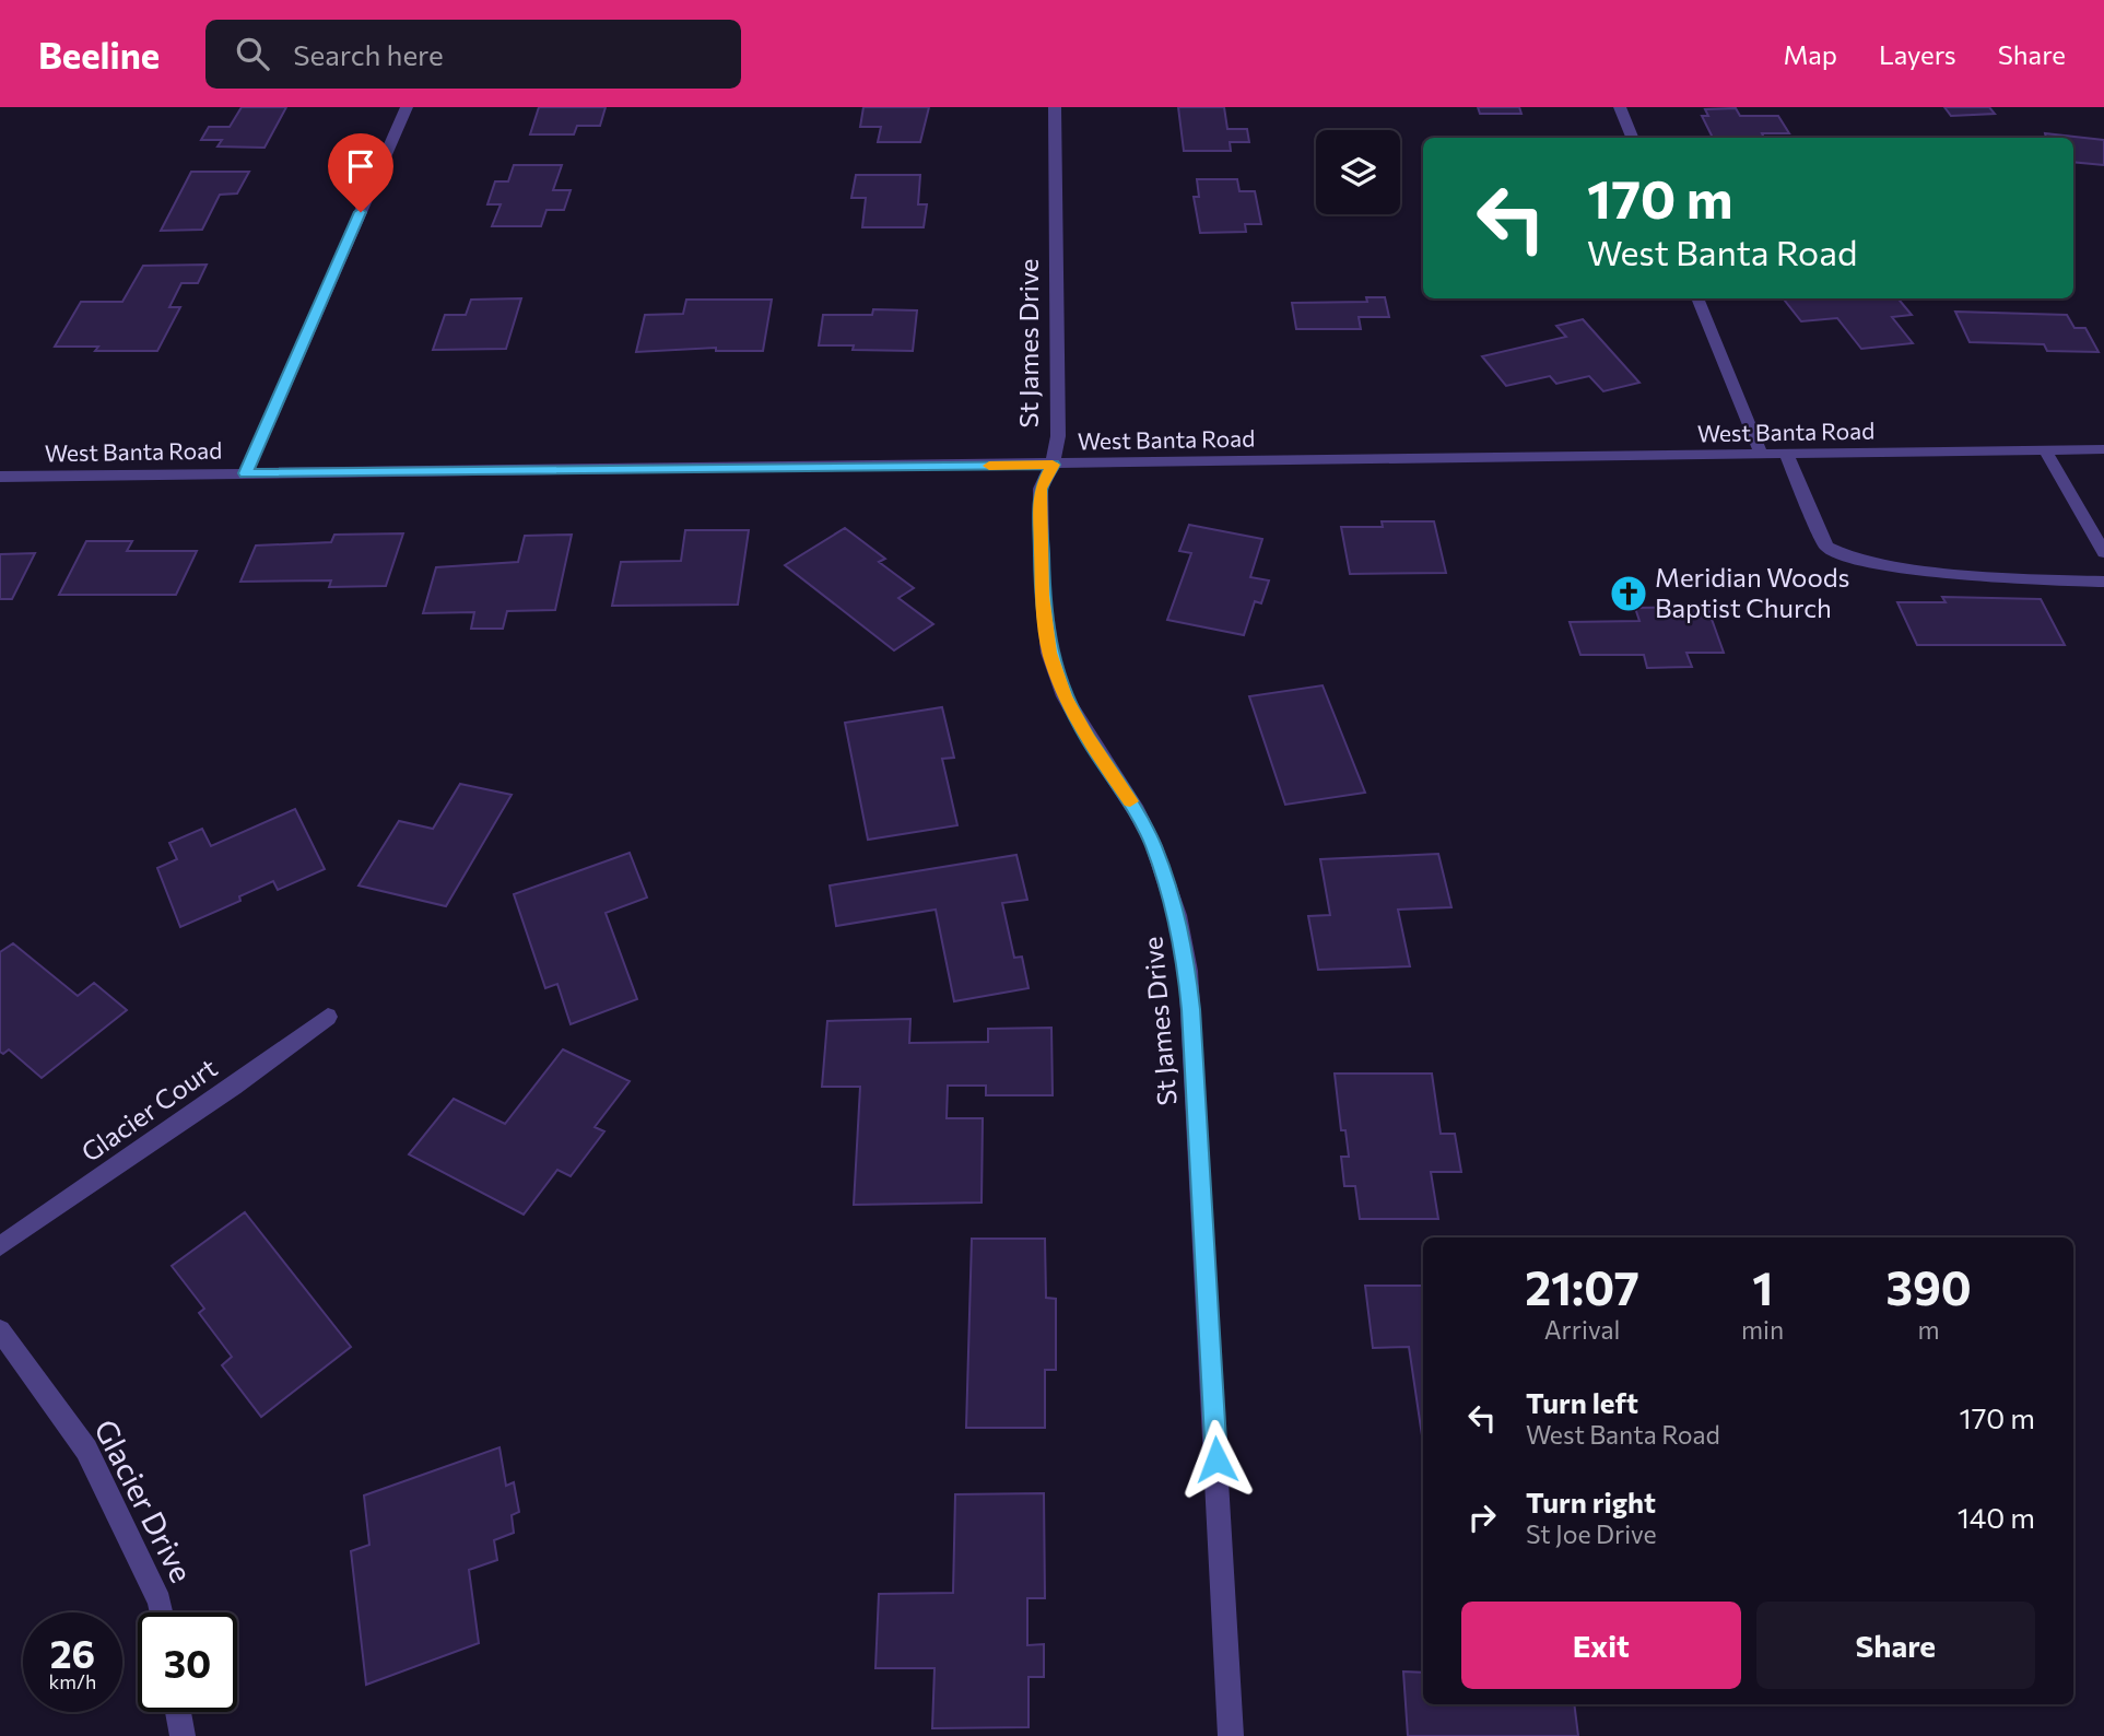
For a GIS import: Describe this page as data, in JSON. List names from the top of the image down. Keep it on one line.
{"streets":{"street":["St James Drive","West Banta Road","Glacier Court","Glacier Drive"]},"crossings":[["St James Drive","West Banta Road"]],"places":{"church":["Meridian Woods Baptist Church"]},"page":{"header":"Beeline","search":"Search here","nav":["Map","Layers","Share"],"turn":["170 m","West Banta Road"],"eta":["21:07","Arrival","1","min","390","m"],"list":[{"name":"Turn left","note":"West Banta Road","value":"170 m"},{"name":"Turn right","note":"St Joe Drive","value":"140 m"}],"buttons":["Exit","Share"],"speed":"26 km/h","limit":"30"}}
